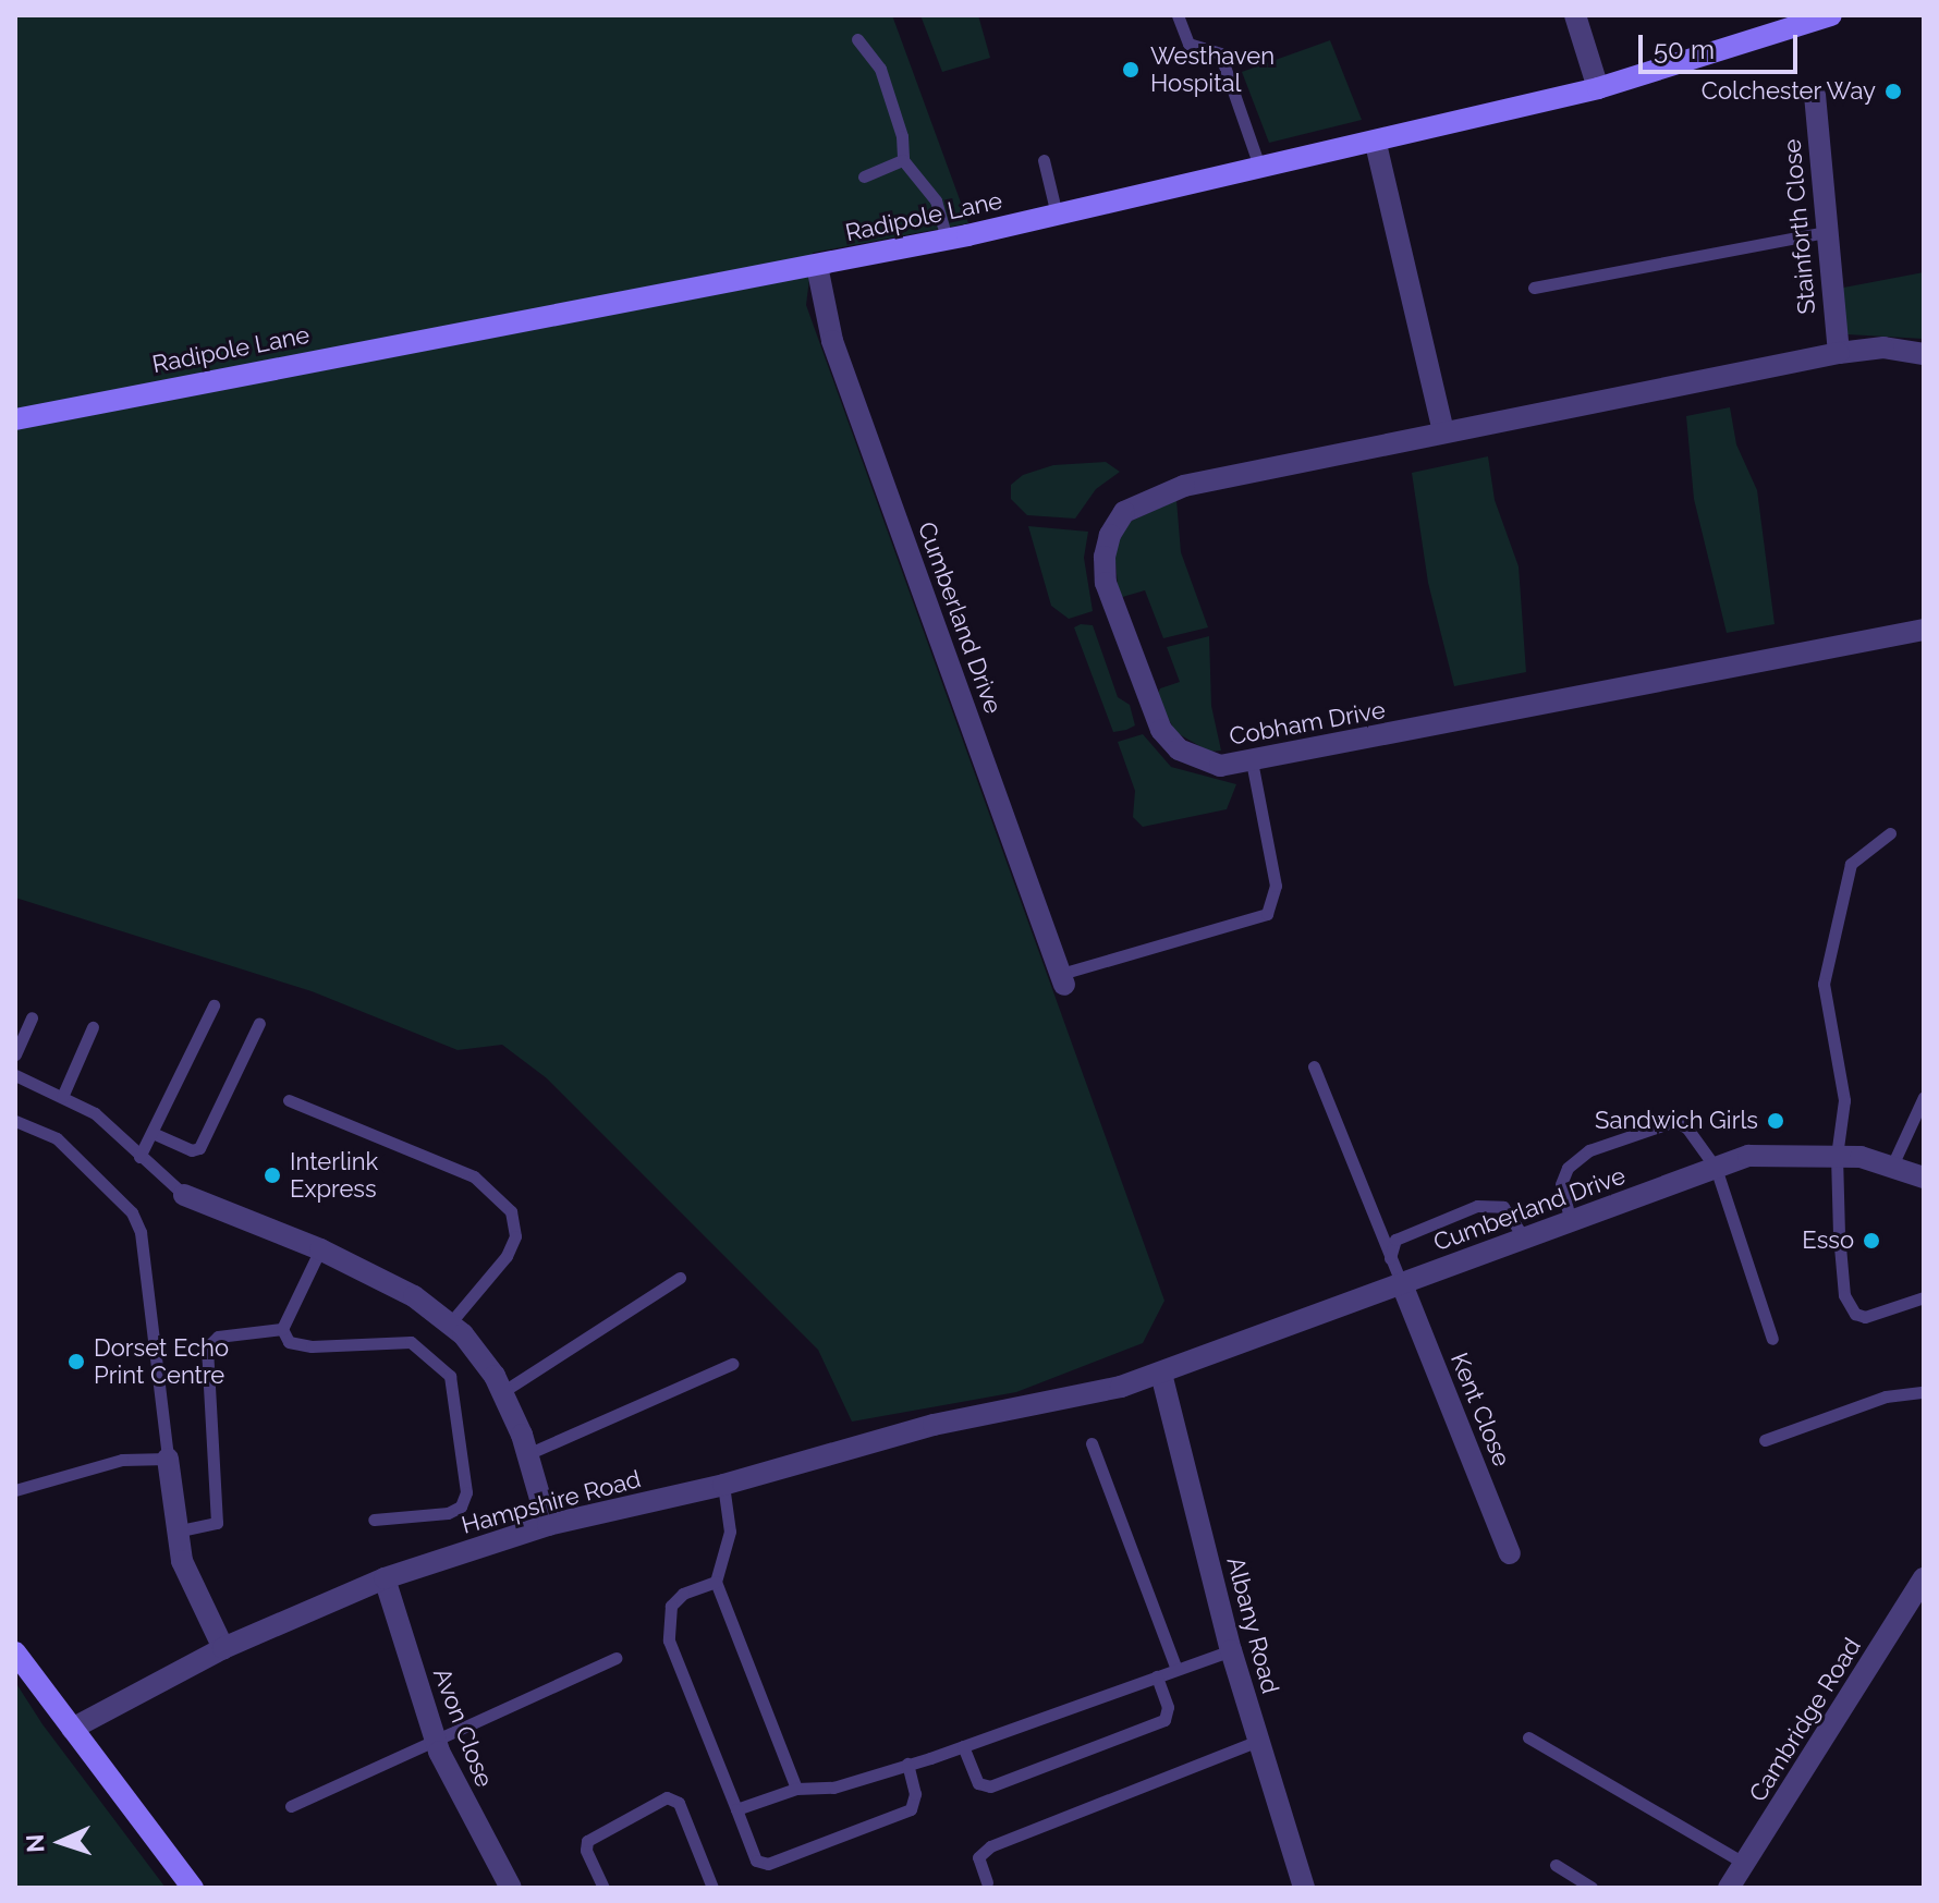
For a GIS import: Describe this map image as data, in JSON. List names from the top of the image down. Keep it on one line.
{"streets":{"main road":["Radipole Lane"],"street":["Stainforth Close","Cumberland Drive","Cobham Drive","Kent Close","Hampshire Road","Albany Road","Cambridge Road","Avon Close"]},"crossings":[["Radipole Lane","Cumberland Drive"],["Stainforth Close","Cobham Drive"],["Cumberland Drive","Kent Close"],["Cumberland Drive","Hampshire Road"],["Cumberland Drive","Albany Road"],["Hampshire Road","Albany Road"],["Hampshire Road","Avon Close"]],"places":["Westhaven Hospital","Colchester Way","Sandwich Girls","Interlink Express","Esso","Dorset Echo Print Centre"],"scale_bar":"50 m","north":"left"}
